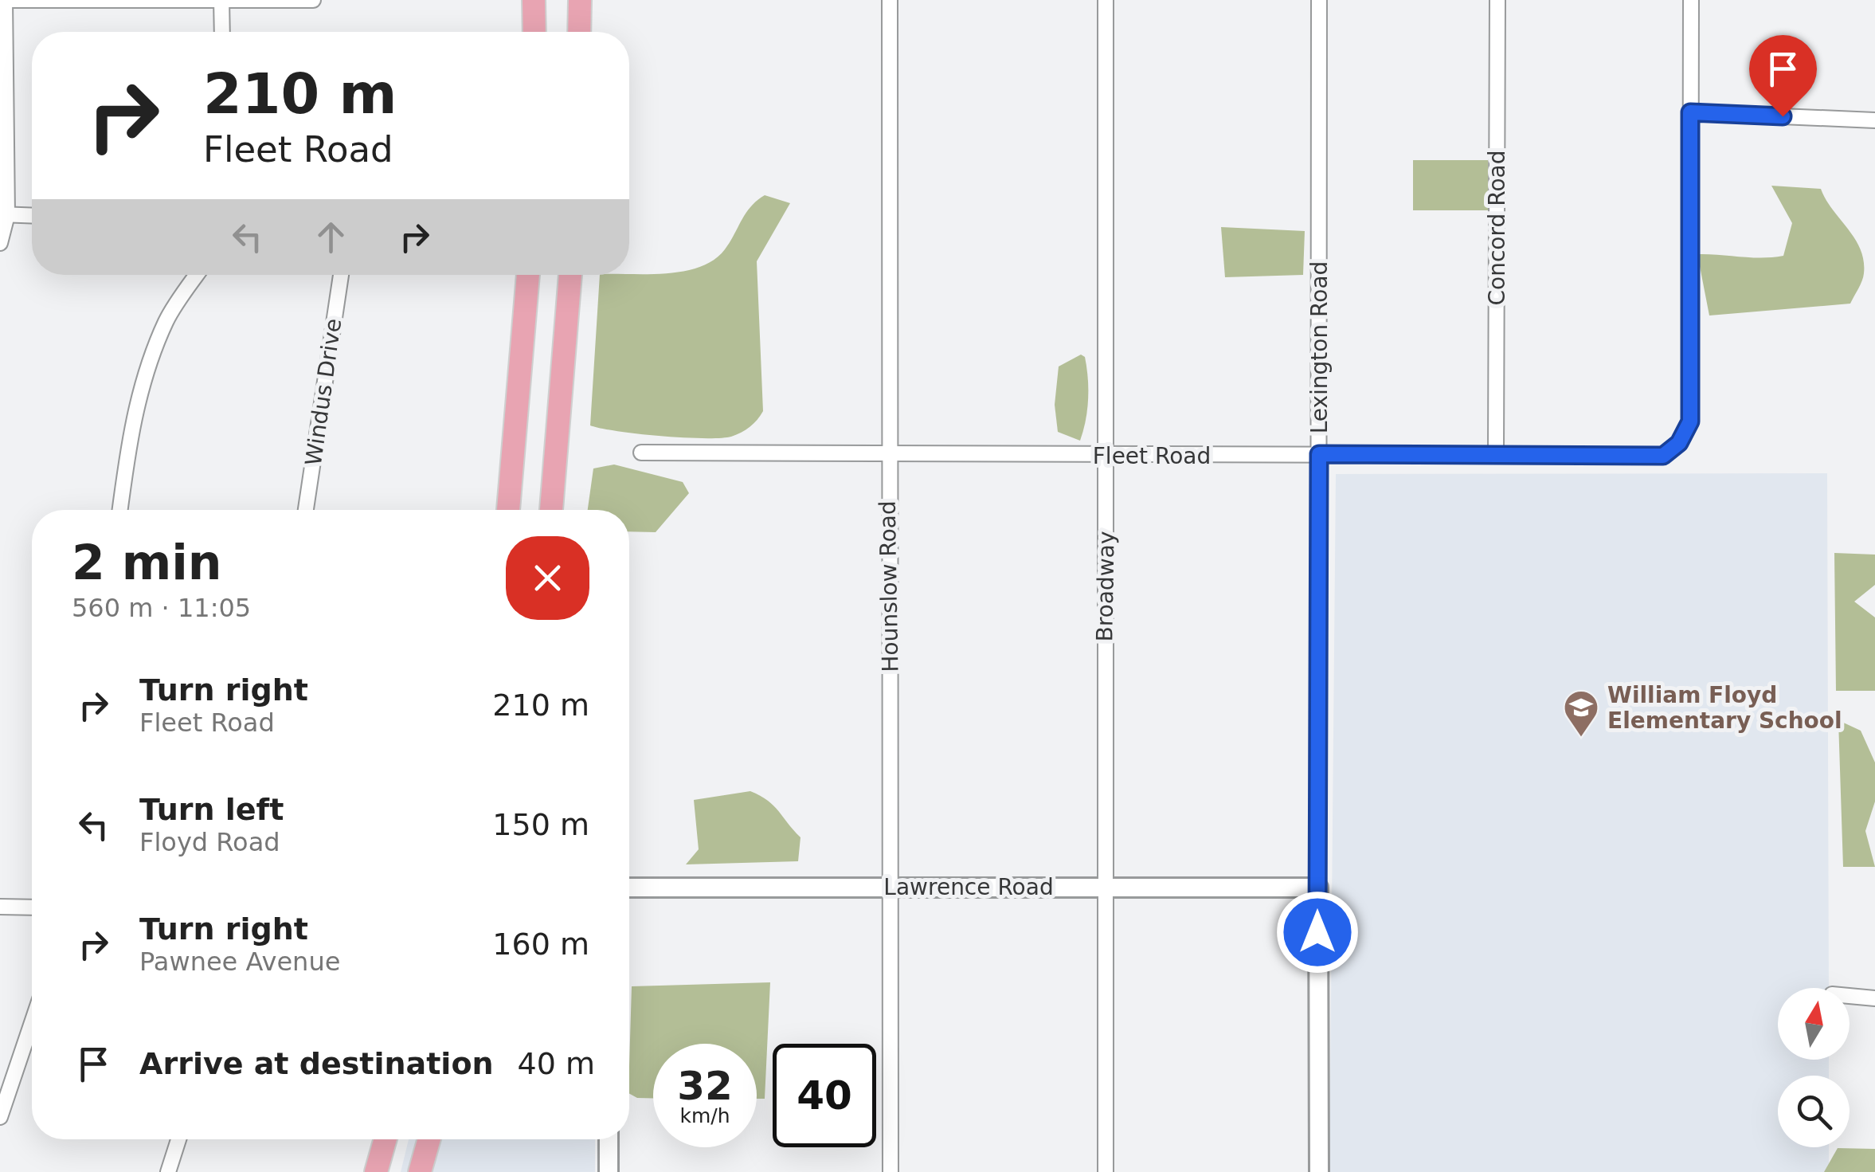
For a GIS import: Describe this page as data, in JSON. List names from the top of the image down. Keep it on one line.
{"streets":{"street":["Concord Road","Lexington Road","Windus Drive","Fleet Road","Hounslow Road","Broadway","Lawrence Road"]},"crossings":[["Concord Road","Fleet Road"],["Lexington Road","Fleet Road"],["Lexington Road","Lawrence Road"],["Fleet Road","Hounslow Road"],["Fleet Road","Broadway"],["Hounslow Road","Lawrence Road"],["Broadway","Lawrence Road"]],"places":{"school or university":["William Floyd Elementary School"]},"north":"top","page":{"turn":["210 m","Fleet Road"],"heading":["2 min","560 m · 11:05"],"list":[{"name":"Turn right","note":"Fleet Road","value":"210 m"},{"name":"Turn left","note":"Floyd Road","value":"150 m"},{"name":"Turn right","note":"Pawnee Avenue","value":"160 m"},{"name":"Arrive at destination","value":"40 m"}],"speed":"32 km/h","limit":"40"}}
